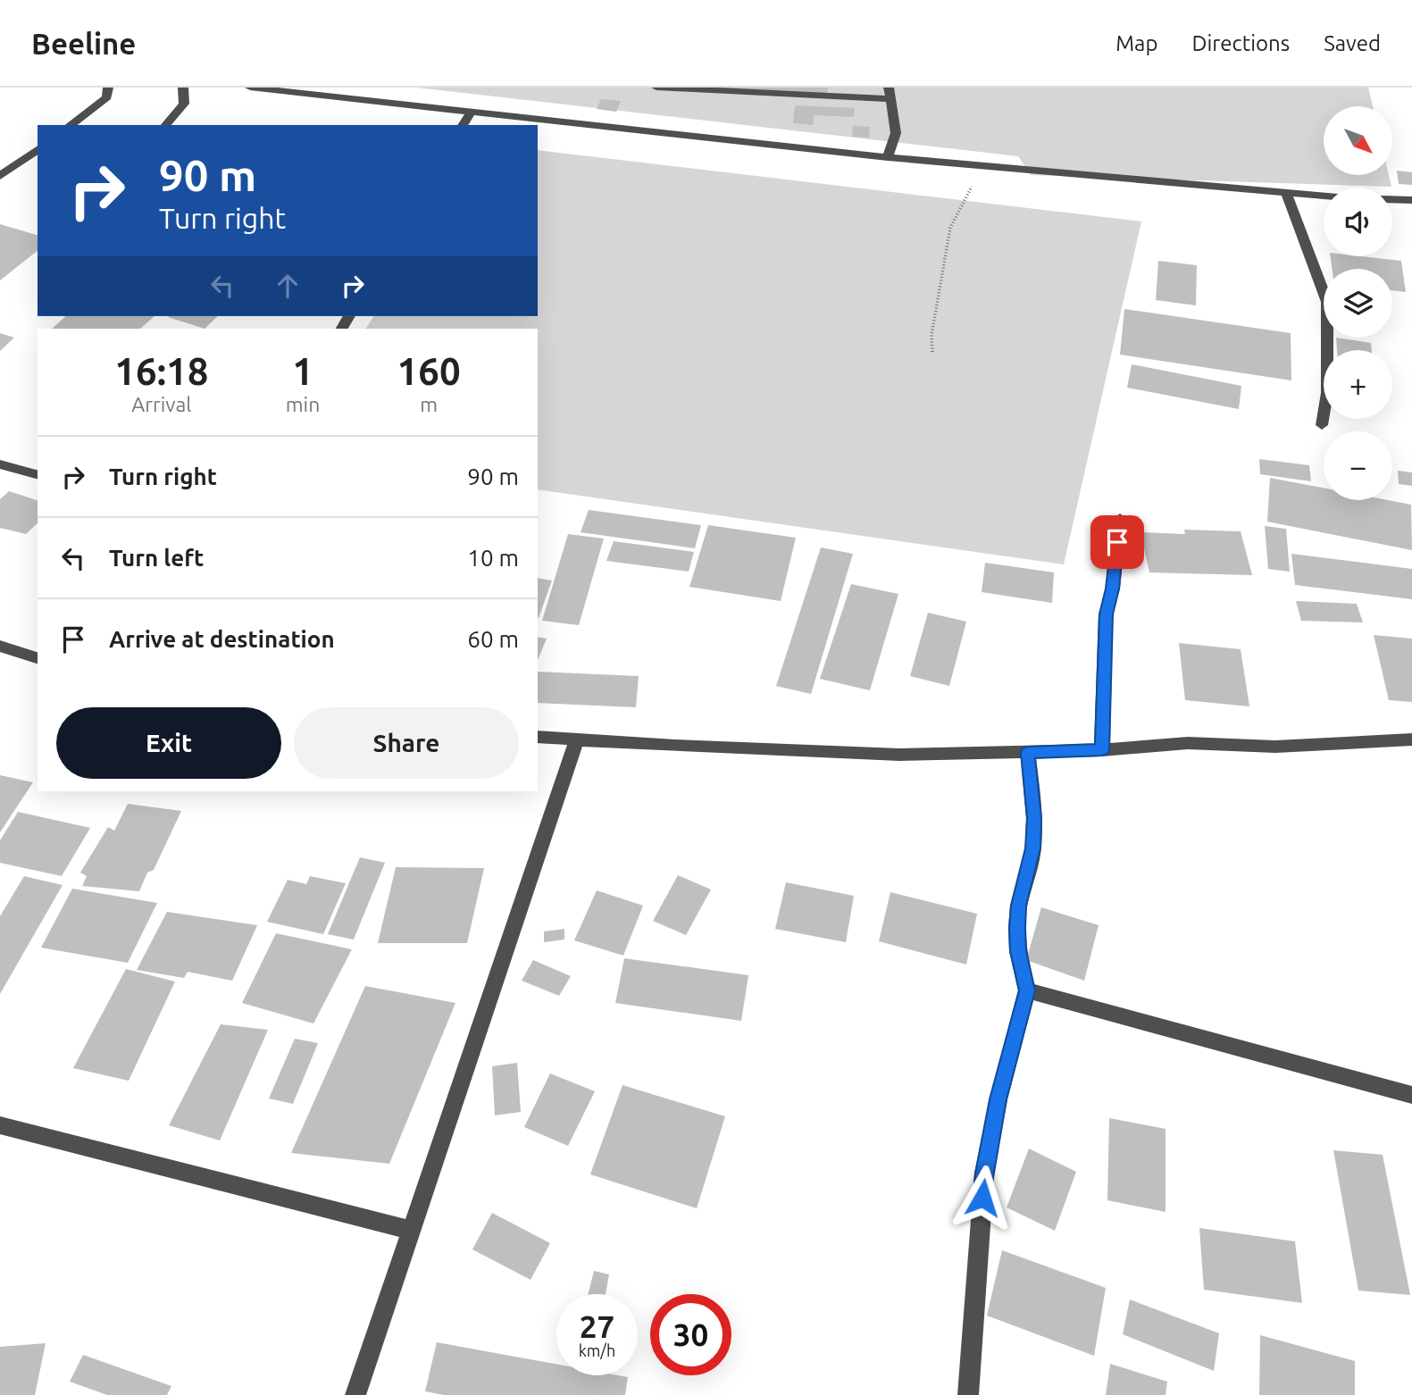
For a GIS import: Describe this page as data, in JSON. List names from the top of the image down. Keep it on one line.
{"north":"bottom right","page":{"header":"Beeline","nav":["Map","Directions","Saved"],"map_buttons":["+","−"],"turn":["90 m","Turn right"],"eta":["16:18","Arrival","1","min","160","m"],"list":[{"name":"Turn right","value":"90 m"},{"name":"Turn left","value":"10 m"},{"name":"Arrive at destination","value":"60 m"}],"buttons":["Exit","Share"],"speed":"27 km/h","limit":"30"}}
